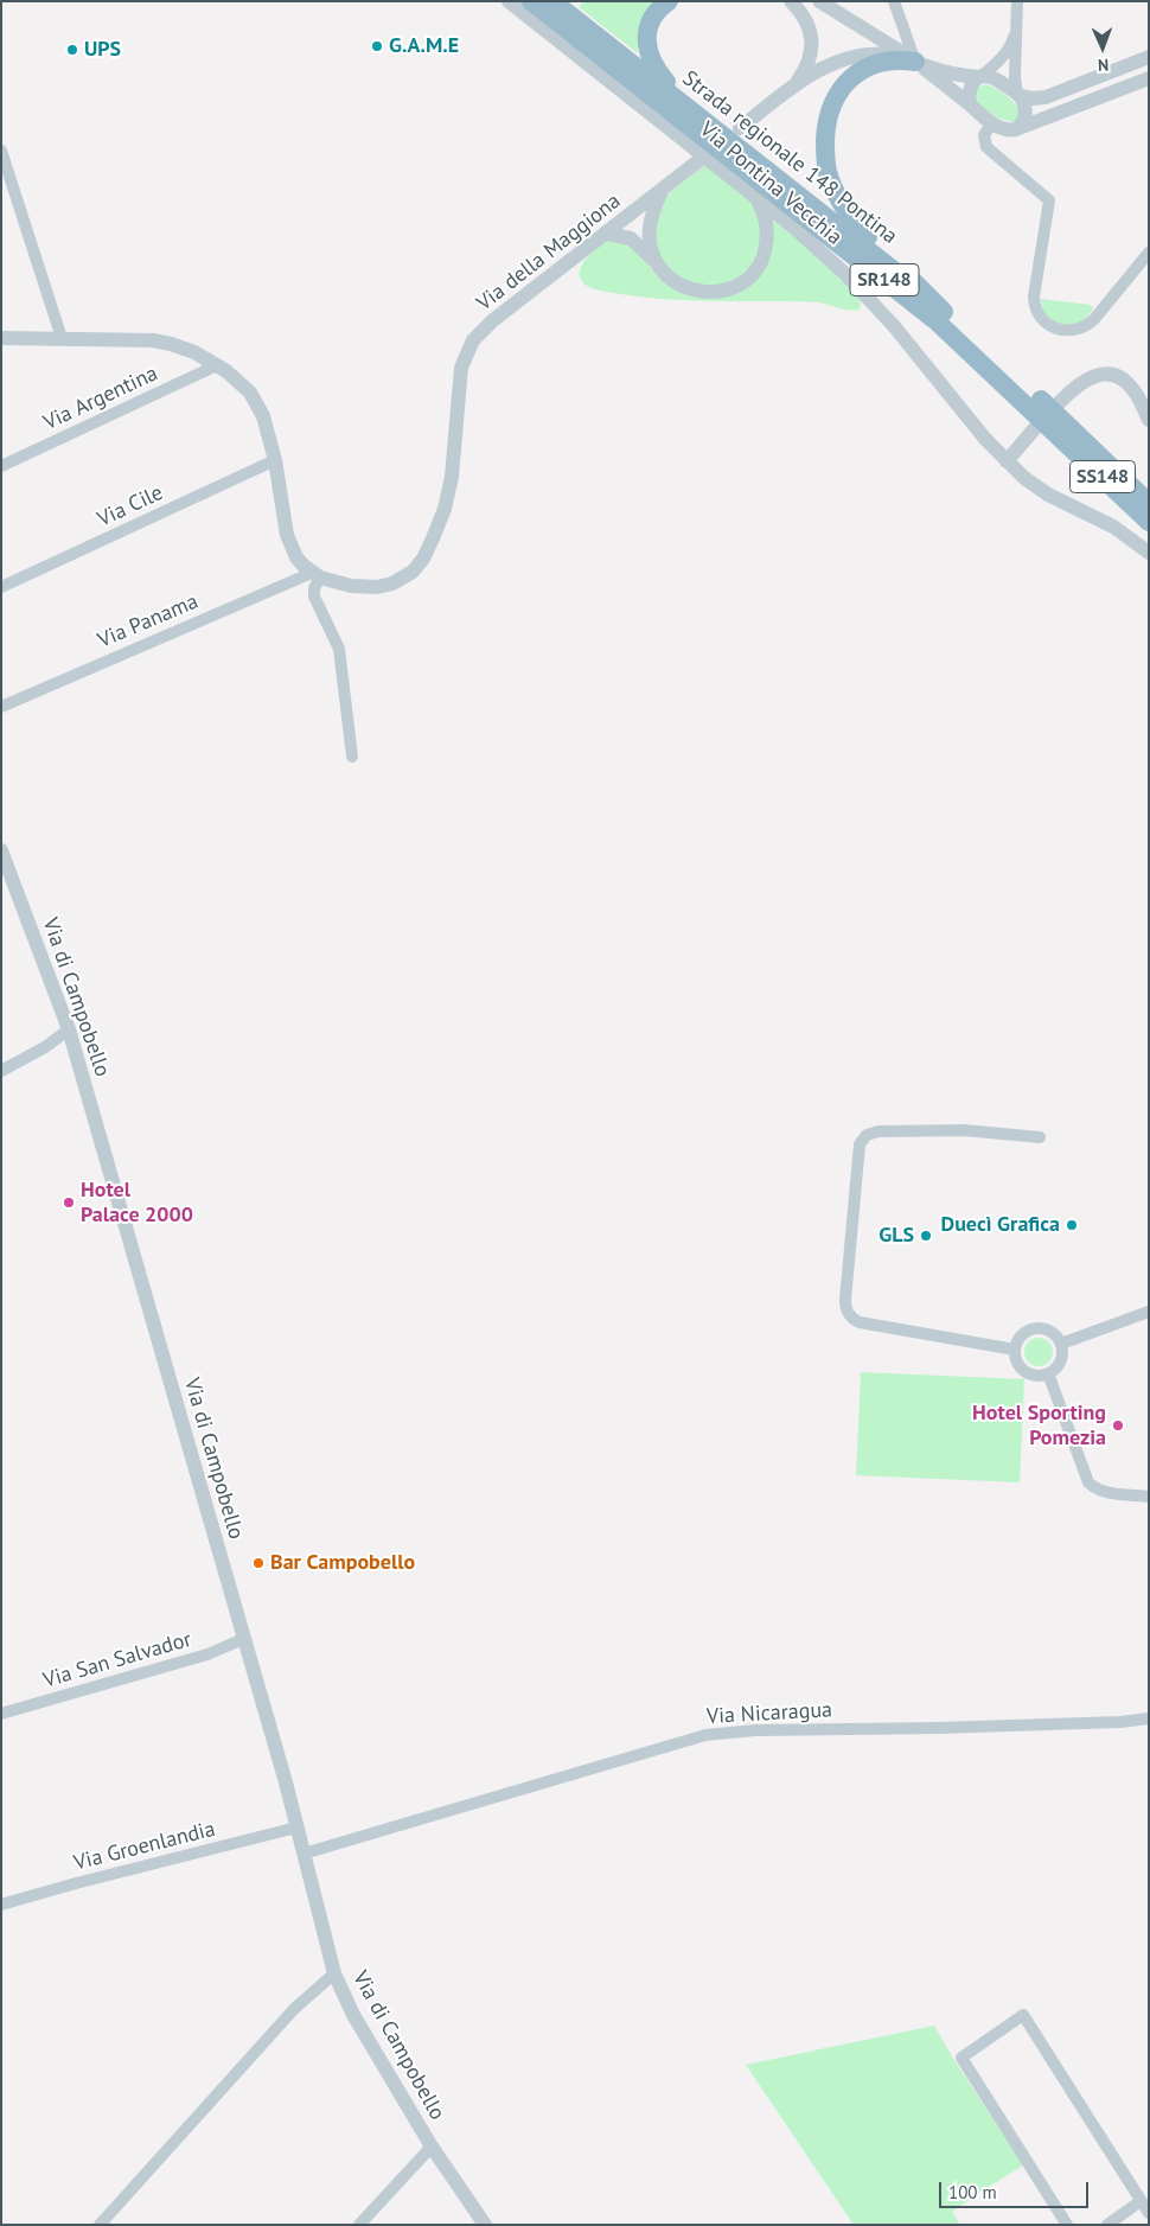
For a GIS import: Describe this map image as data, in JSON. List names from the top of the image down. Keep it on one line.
{"streets":{"highway":["Strada regionale 148 Pontina","SR148","SS148"],"street":["Via Pontina Vecchia","Via della Maggiona","Via Argentina","Via Cile","Via Panama","Via di Campobello","Via San Salvador","Via Nicaragua","Via Groenlandia"]},"crossings":[["Strada regionale 148 Pontina","Via Pontina Vecchia"],["Strada regionale 148 Pontina","SS148"],["Via della Maggiona","Via Panama"],["Via di Campobello","Via San Salvador"],["Via di Campobello","Via Nicaragua"],["Via di Campobello","Via Groenlandia"]],"places":["G.A.M.E","UPS","Hotel Palace 2000","Duecì Grafica","GLS","Hotel Sporting Pomezia","Bar Campobello"],"scale_bar":"100 m","north":"bottom"}
